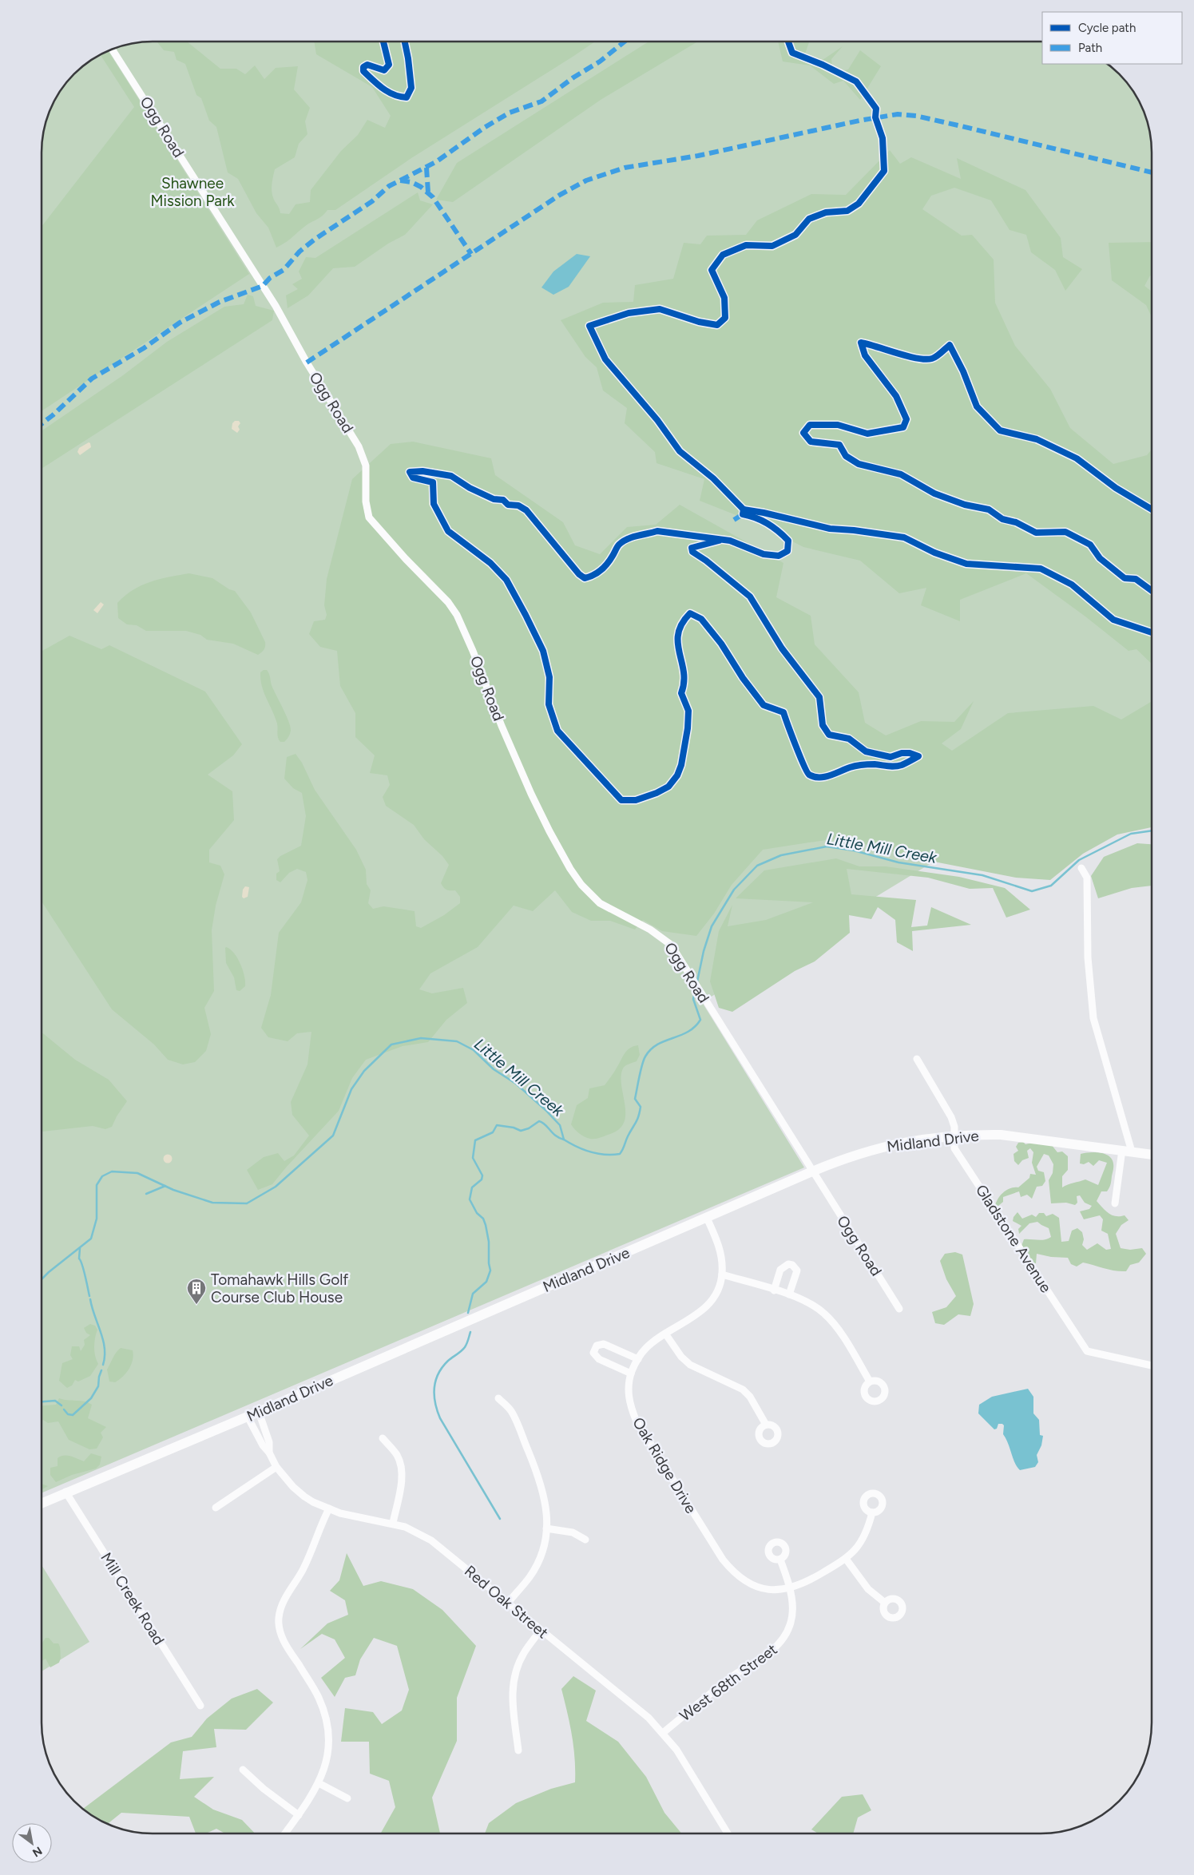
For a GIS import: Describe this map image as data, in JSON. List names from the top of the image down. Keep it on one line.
{"streets":{"main road":["Midland Drive"],"street":["Ogg Road","Gladstone Avenue","Oak Ridge Drive","Mill Creek Road","Red Oak Street","West 68th Street"]},"crossings":[["Ogg Road","Midland Drive"],["Midland Drive","Gladstone Avenue"],["Midland Drive","Oak Ridge Drive"],["Midland Drive","Mill Creek Road"],["Midland Drive","Red Oak Street"],["Oak Ridge Drive","West 68th Street"],["Red Oak Street","West 68th Street"]],"water":["Little Mill Creek"],"parks":["Shawnee Mission Park"],"places":{"building":["Tomahawk Hills Golf Course Club House"]},"legend":["Cycle path","Path"],"north":"bottom right"}
